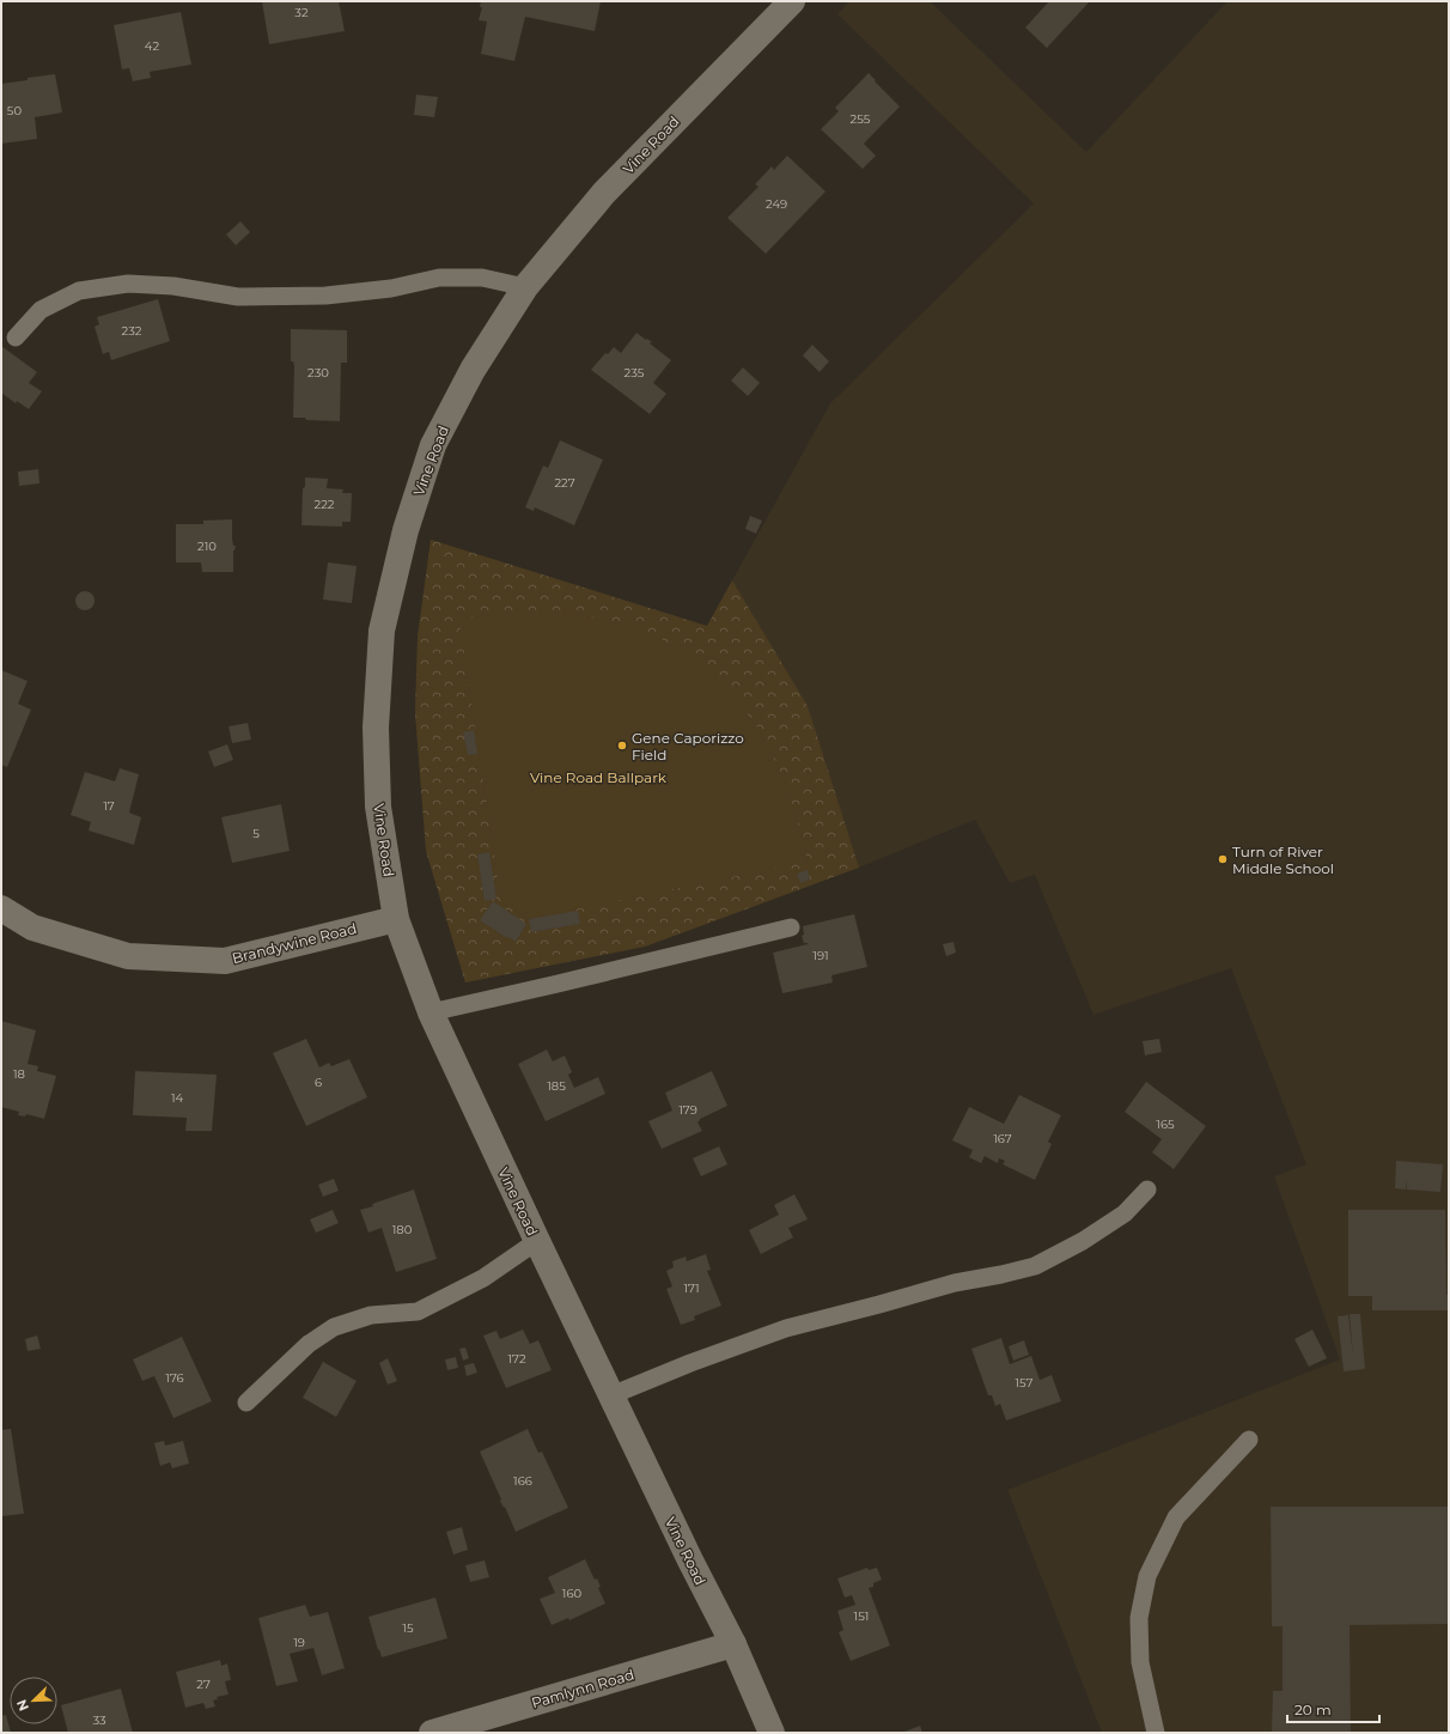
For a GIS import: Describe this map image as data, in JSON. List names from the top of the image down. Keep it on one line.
{"streets":{"street":["Vine Road","Brandywine Road","Pamlynn Road"]},"crossings":[["Vine Road","Brandywine Road"],["Vine Road","Pamlynn Road"]],"parks":["Vine Road Ballpark"],"places":["Gene Caporizzo Field","Turn of River Middle School"],"house_numbers":["32","42","50","255","249","232","230","235","227","222","210","17","5","191","18","6","185","14","179","165","167","180","171","172","176","157","166","160","151","15","19","27","33"],"scale_bar":"20 m","north":"bottom left"}
